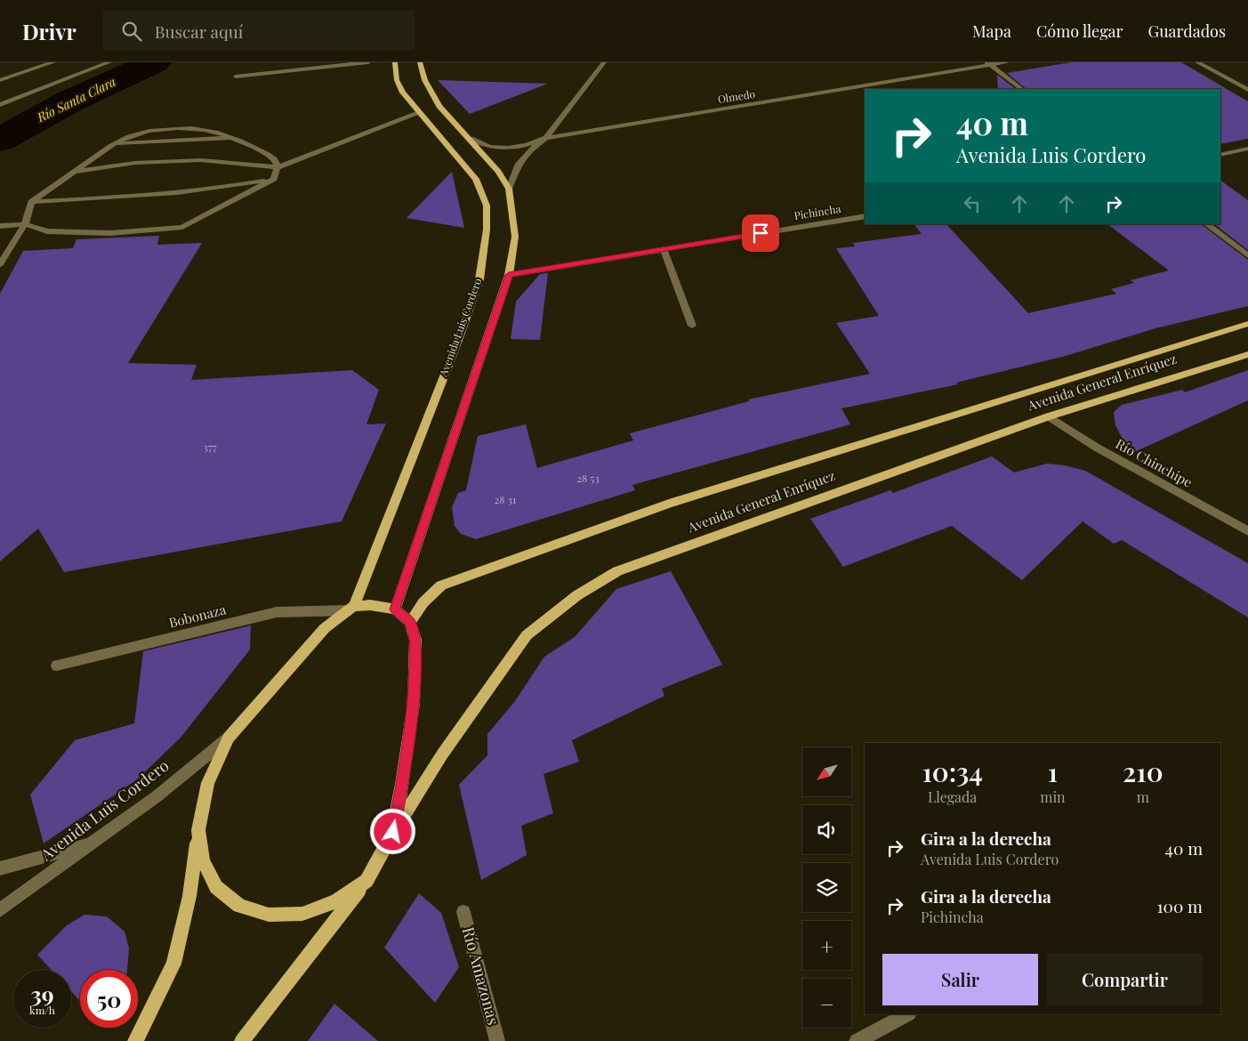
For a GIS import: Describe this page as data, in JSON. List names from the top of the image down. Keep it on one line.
{"streets":{"main road":["Avenida Luis Cordero","Avenida General Enríquez"],"street":["Olmedo","Pichincha","Río Chinchipe","Bobonaza","Río Amazonas"]},"crossings":[["Avenida Luis Cordero","Bobonaza"],["Avenida General Enríquez","Río Chinchipe"]],"water":["Río Santa Clara"],"house_numbers":["377","28 53","28 31"],"north":"bottom left","page":{"header":"Drivr","search":"Buscar aquí","nav":["Mapa","Cómo llegar","Guardados"],"turn":["40 m","Avenida Luis Cordero"],"eta":["10:34","Llegada","1","min","210","m"],"map_buttons":["+","−"],"list":[{"name":"Gira a la derecha","note":"Avenida Luis Cordero","value":"40 m"},{"name":"Gira a la derecha","note":"Pichincha","value":"100 m"}],"buttons":["Salir","Compartir"],"speed":"39 km/h","limit":"50"}}
